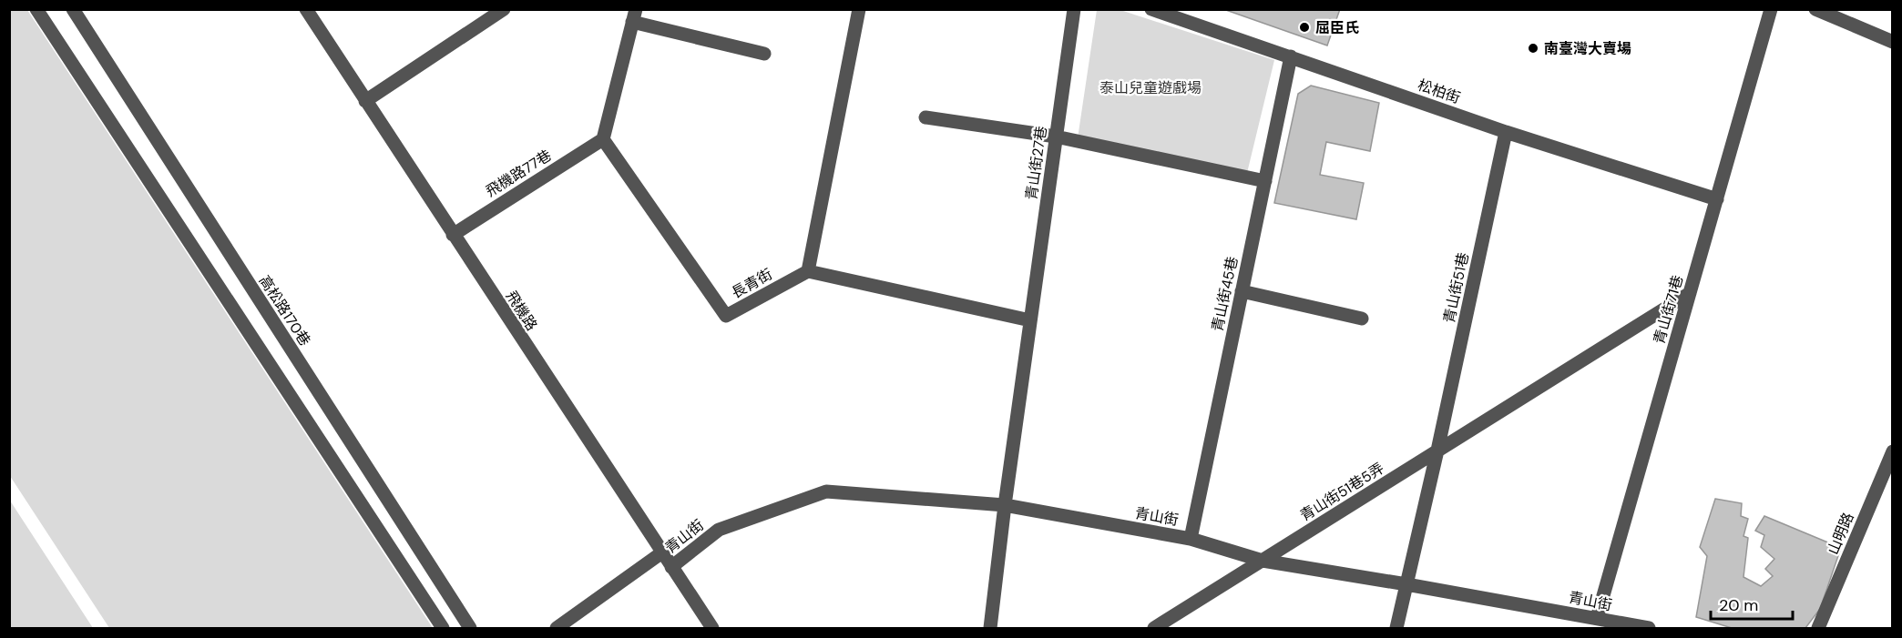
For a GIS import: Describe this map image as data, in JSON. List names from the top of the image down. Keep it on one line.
{"streets":{"street":["松柏街","青山街27巷","飛機路77巷","長青街","青山街51巷","青山街45巷","青山街71巷","高松路170巷","飛機路","青山街51巷5弄","青山街","山明路"]},"crossings":[["松柏街","青山街51巷"],["松柏街","青山街45巷"],["松柏街","青山街71巷"],["青山街27巷","青山街"],["飛機路77巷","長青街"],["飛機路77巷","飛機路"],["青山街51巷","青山街51巷5弄"],["青山街51巷","青山街"],["青山街45巷","青山街"],["青山街71巷","青山街"],["飛機路","青山街"],["青山街51巷5弄","青山街"]],"parks":["泰山兒童遊戲場"],"places":["屈臣氏","南臺灣大賣場"],"scale_bar":"20 m"}
